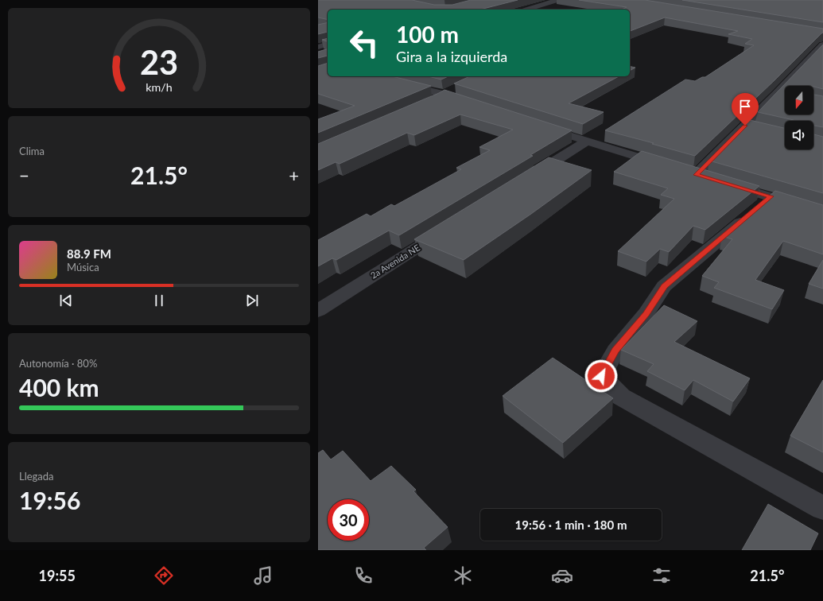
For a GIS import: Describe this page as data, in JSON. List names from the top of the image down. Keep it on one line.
{"streets":{"street":["2a Avenida NE"]},"north":"bottom","page":{"turn":["100 m","Gira a la izquierda"],"tile":["Clima",["Autonomía · 80%","400 km"],["Llegada","19:56"]],"heat":["−","21.5°","+"],"song":["88.9 FM","Música"],"limit":"30","trip":"19:56 · 1 min · 180 m","tabs":["19:55","21.5°"],"gauge":["23","km/h"]}}
